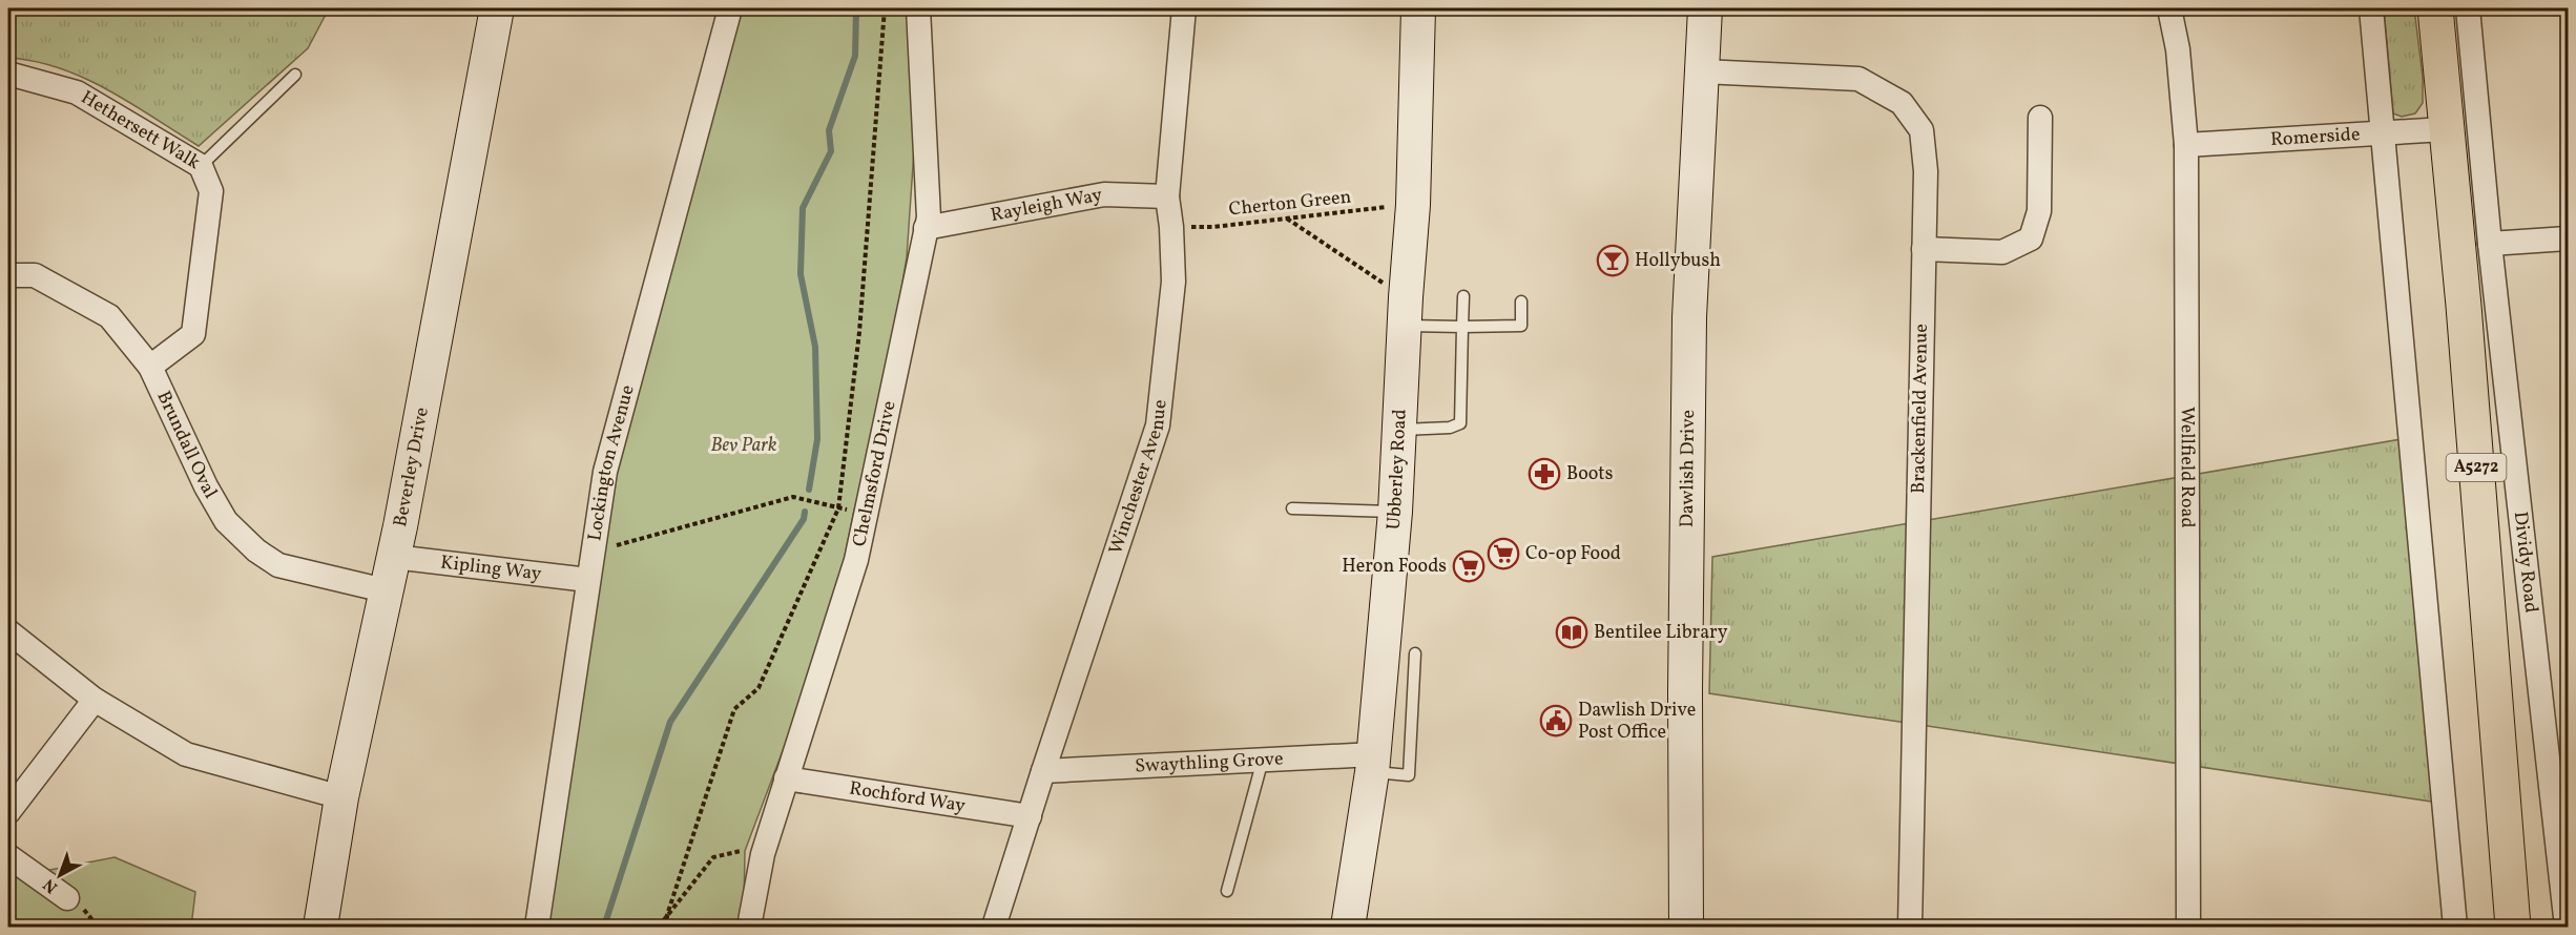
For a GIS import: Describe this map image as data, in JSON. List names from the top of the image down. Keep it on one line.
{"streets":{"main road":["A5272"],"street":["Hethersett Walk","Romerside","Rayleigh Way","Brackenfield Avenue","Brundall Oval","Lockington Avenue","Wellfield Road","Beverley Drive","Dawlish Drive","Ubberley Road","Chelmsford Drive","Winchester Avenue","Dividy Road","Kipling Way","Swaythling Grove","Rochford Way"],"path":["Cherton Green"]},"crossings":[["Hethersett Walk","Brundall Oval"],["Romerside","Wellfield Road"],["Romerside","A5272"],["Cherton Green","Ubberley Road"],["Cherton Green","Winchester Avenue"],["Rayleigh Way","Chelmsford Drive"],["Rayleigh Way","Winchester Avenue"],["Brackenfield Avenue","Dawlish Drive"],["Brundall Oval","Beverley Drive"],["Lockington Avenue","Kipling Way"],["Beverley Drive","Kipling Way"],["Ubberley Road","Swaythling Grove"],["Chelmsford Drive","Rochford Way"],["Winchester Avenue","Swaythling Grove"],["Winchester Avenue","Rochford Way"]],"parks":["Bev Park"],"places":{"bar":["Hollybush"],"pharmacy":["Boots"],"supermarket":["Co-op Food","Heron Foods"],"library":["Bentilee Library"],"public building":["Dawlish Drive Post Office"]},"north":"bottom left"}
